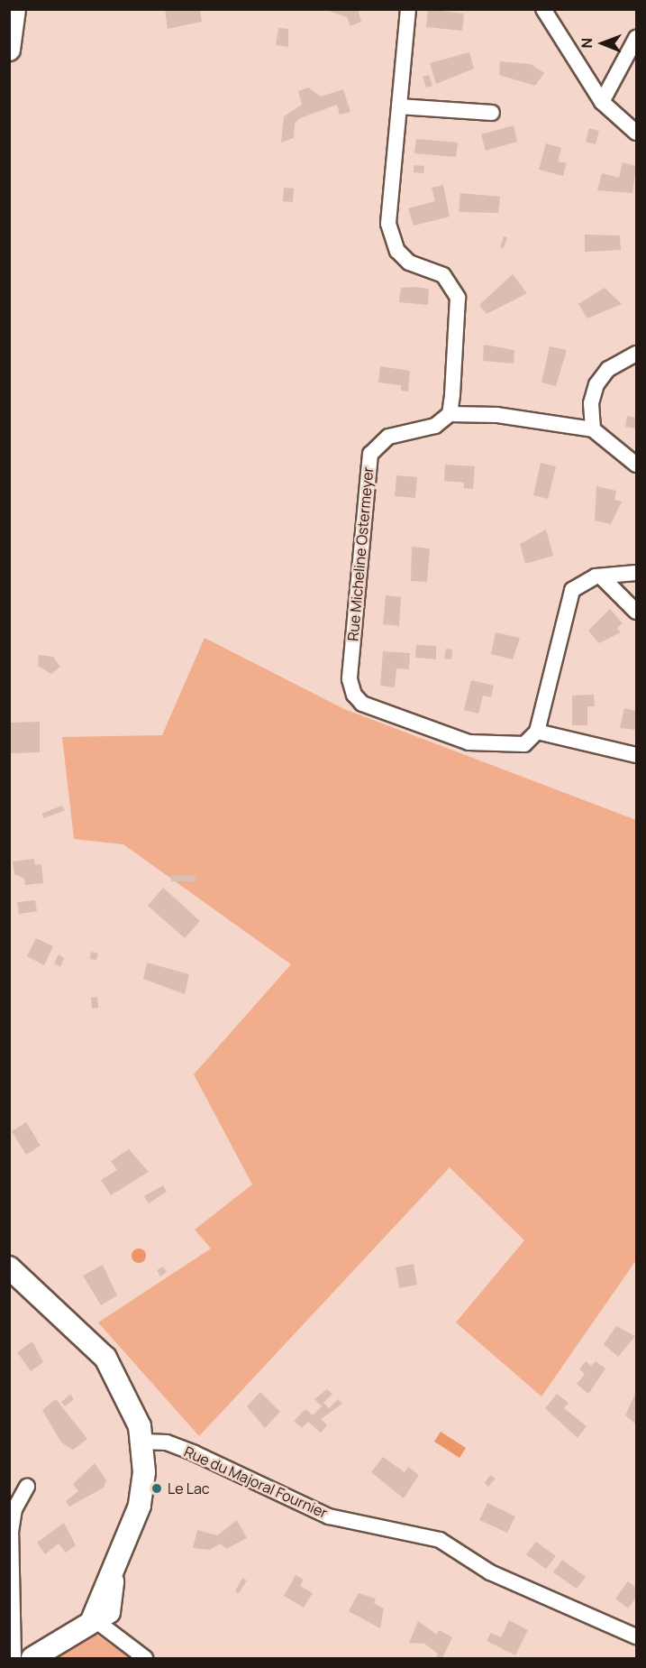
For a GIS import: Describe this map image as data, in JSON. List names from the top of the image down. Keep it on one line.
{"streets":{"street":["Rue Micheline Ostermeyer","Rue du Majoral Fournier"]},"places":["Le Lac"],"north":"left"}
